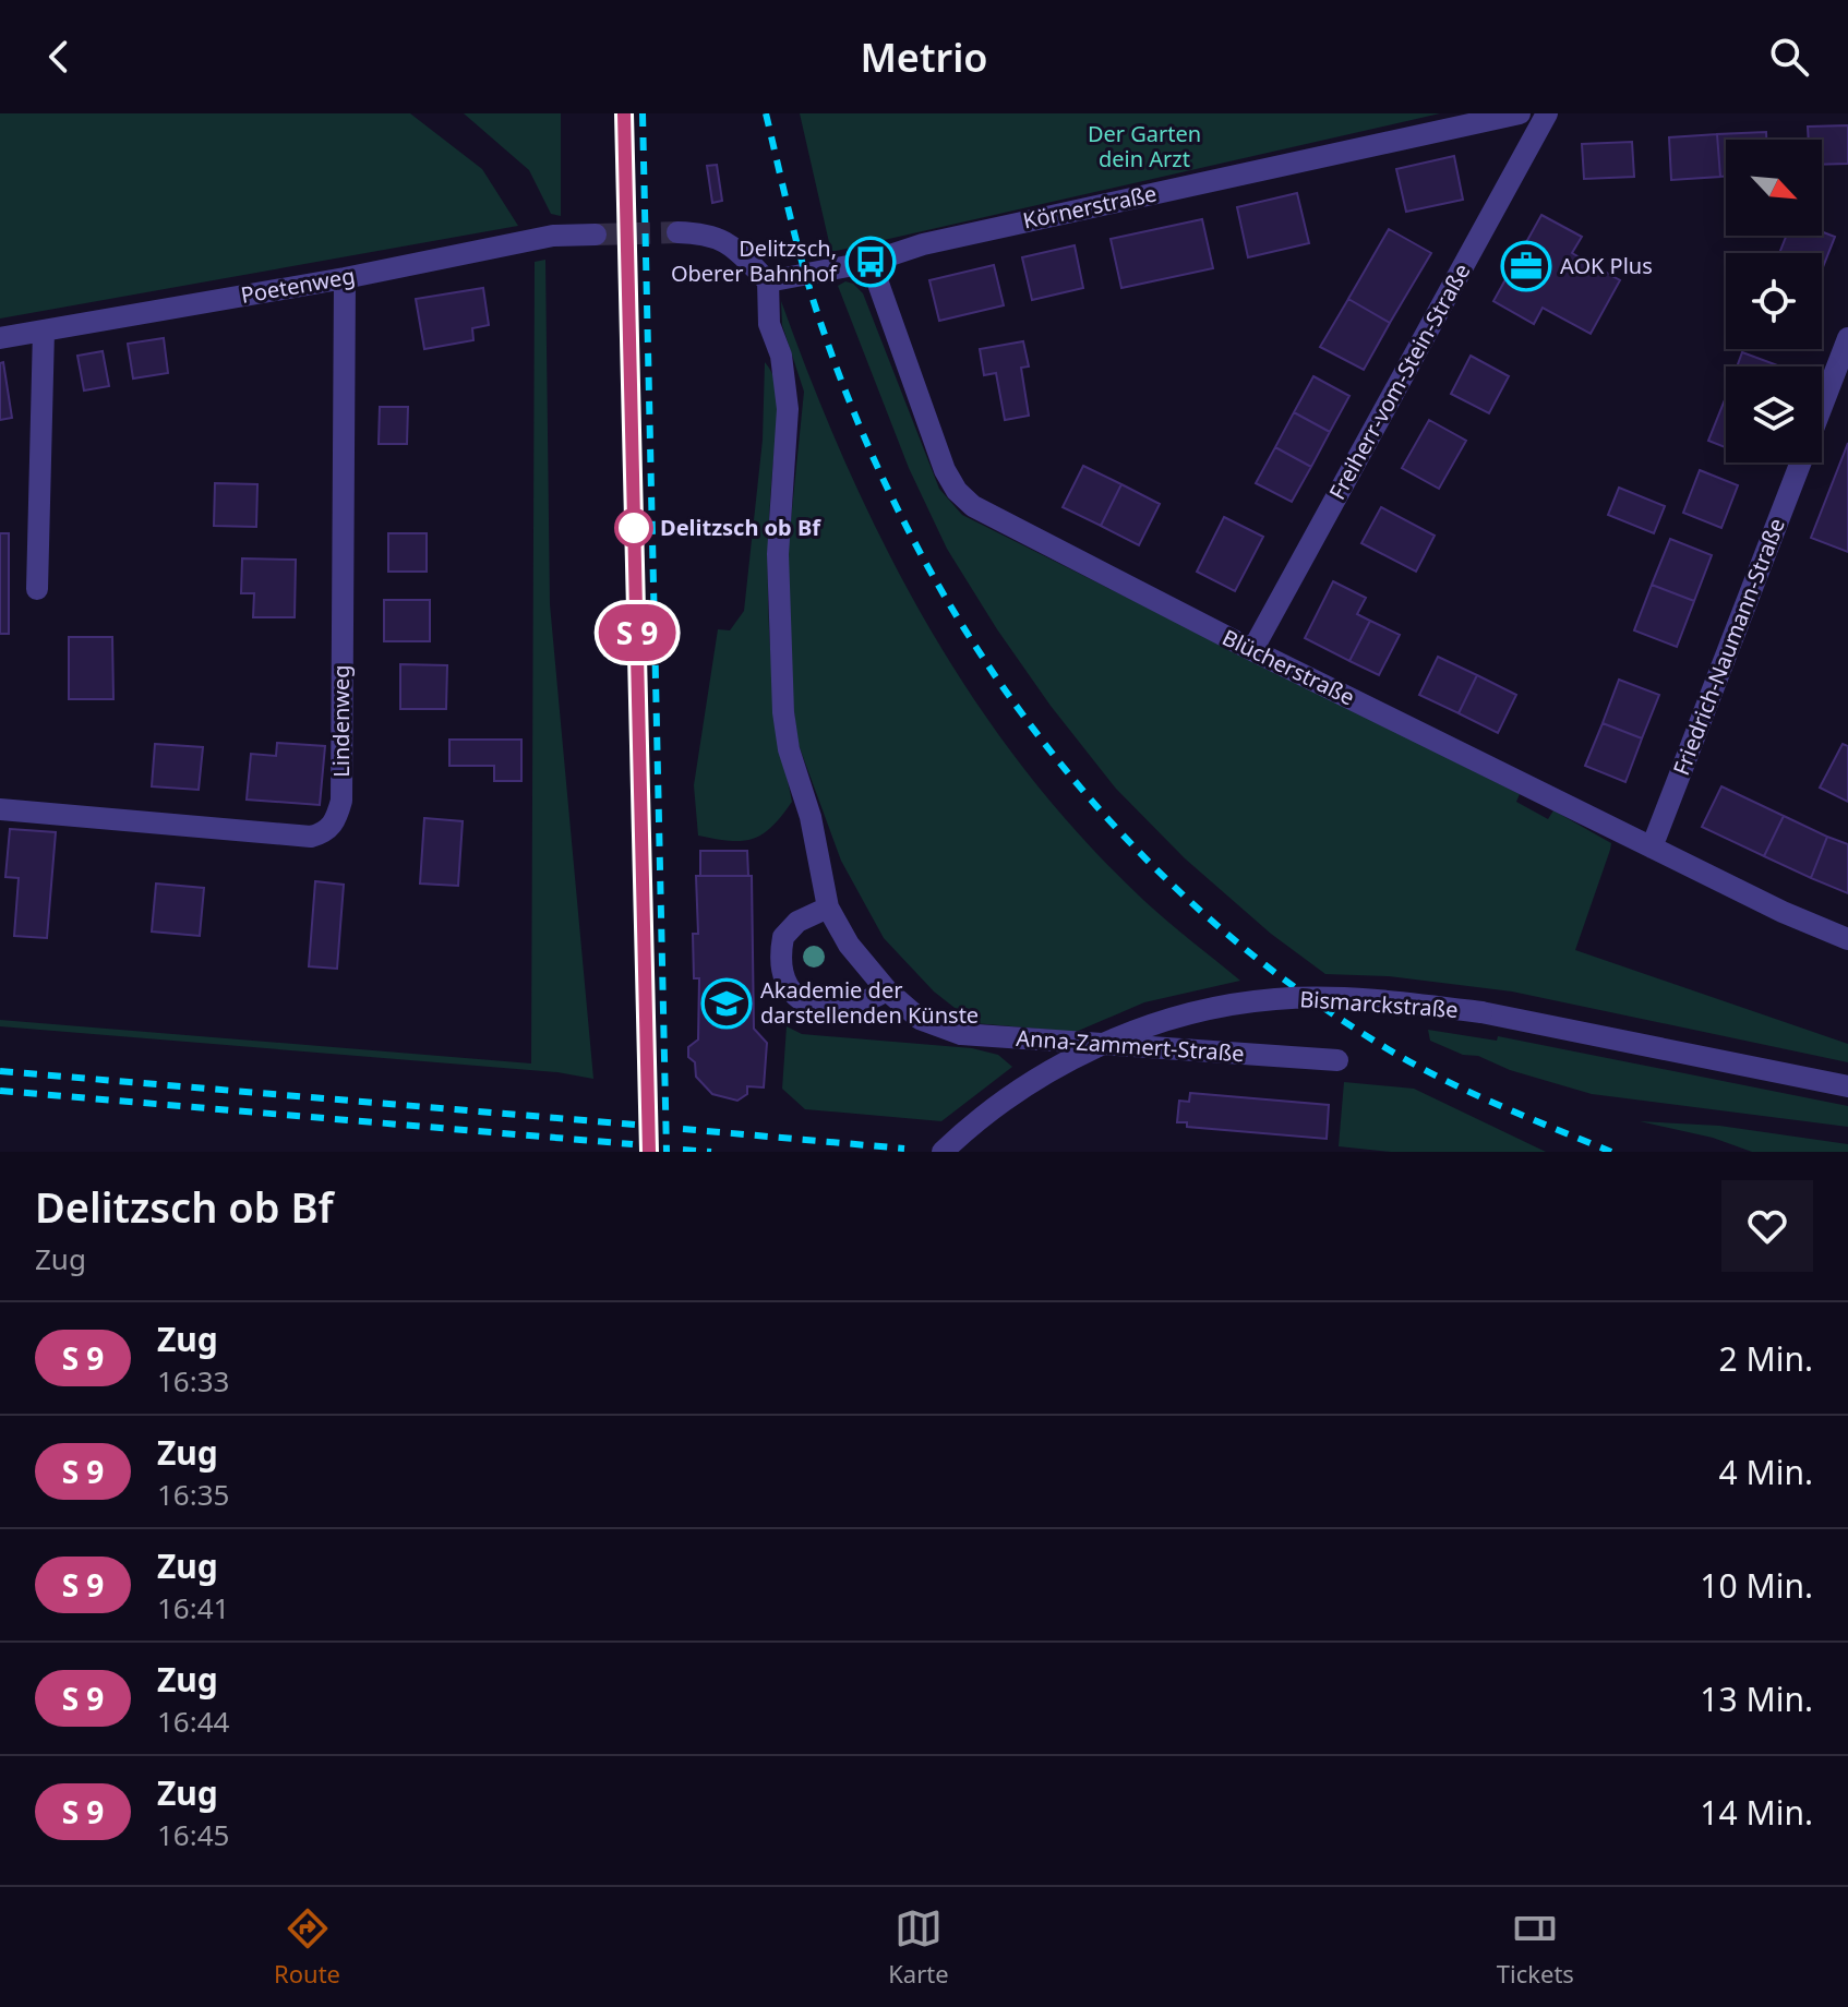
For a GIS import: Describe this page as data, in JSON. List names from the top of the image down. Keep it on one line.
{"streets":{"street":["Körnerstraße","Poetenweg","Freiherr-vom-Stein-Straße","Friedrich-Naumann-Straße","Blücherstraße","Lindenweg","Bismarckstraße","Anna-Zammert-Straße"]},"crossings":[["Körnerstraße","Blücherstraße"],["Körnerstraße","Anna-Zammert-Straße"],["Poetenweg","Lindenweg"],["Freiherr-vom-Stein-Straße","Blücherstraße"],["Friedrich-Naumann-Straße","Blücherstraße"]],"parks":["Der Garten dein Arzt"],"places":{"bus stop":["Delitzsch, Oberer Bahnhof"],"office":["AOK Plus"],"other":["Delitzsch ob Bf"],"school or university":["Akademie der darstellenden Künste"]},"north":"bottom right","page":{"header":"Metrio","on_map":"S 9","heading":["Delitzsch ob Bf","Zug"],"list":[{"mark":"S 9","name":"Zug","note":"16:33","value":"2 Min."},{"mark":"S 9","name":"Zug","note":"16:35","value":"4 Min."},{"mark":"S 9","name":"Zug","note":"16:41","value":"10 Min."},{"mark":"S 9","name":"Zug","note":"16:44","value":"13 Min."},{"mark":"S 9","name":"Zug","note":"16:45","value":"14 Min."}],"tabs":["Route","Karte","Tickets"]}}
